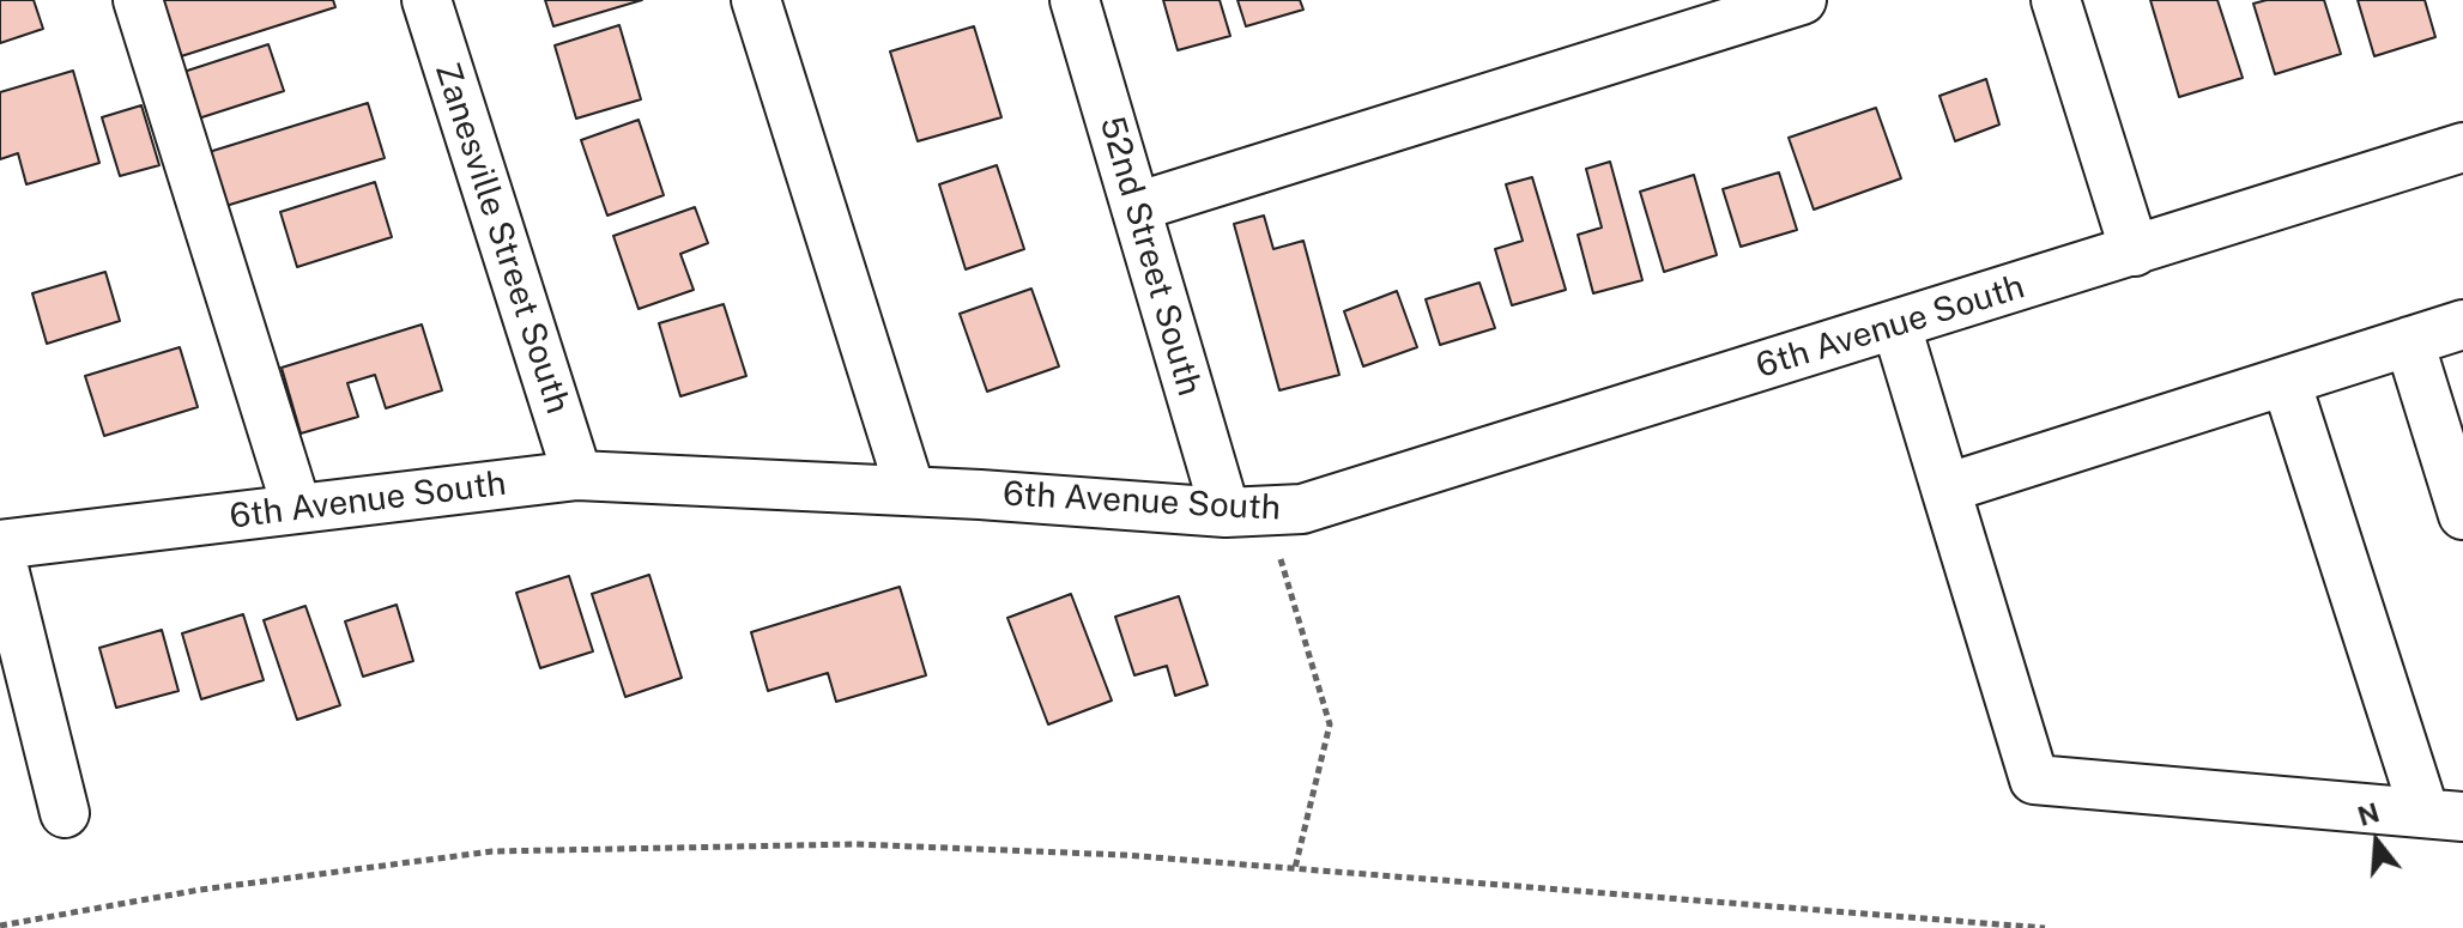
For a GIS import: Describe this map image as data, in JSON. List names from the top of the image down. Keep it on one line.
{"streets":{"street":["Zanesville Street South","52nd Street South","6th Avenue South"]},"crossings":[["Zanesville Street South","6th Avenue South"],["52nd Street South","6th Avenue South"]],"north":"top"}
